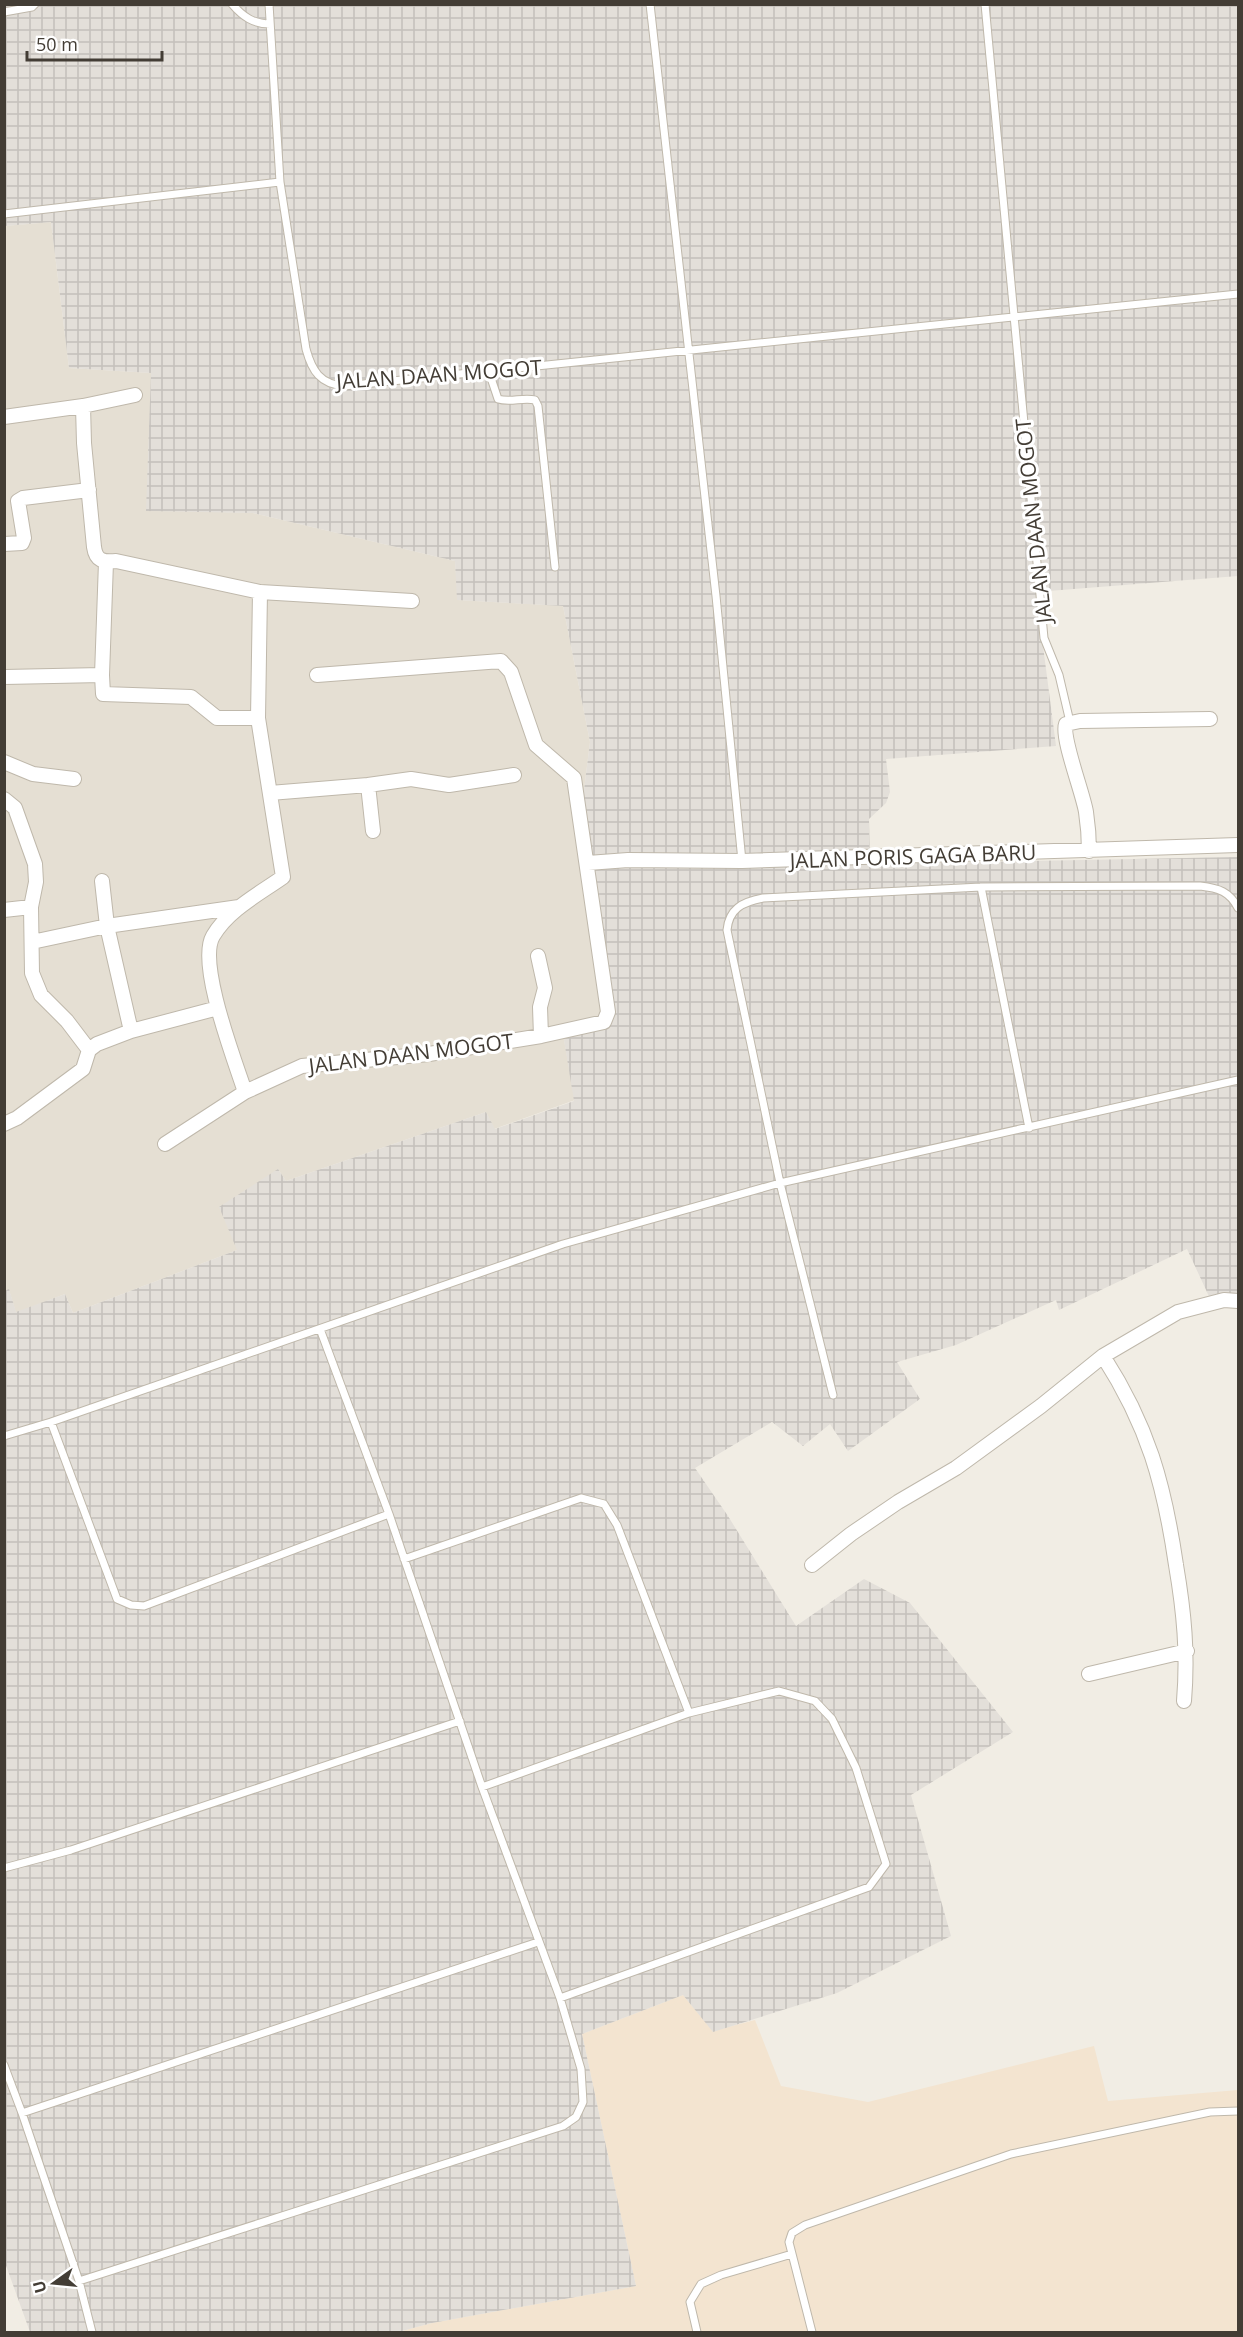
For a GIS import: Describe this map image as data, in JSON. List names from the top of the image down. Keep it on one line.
{"streets":{"street":["JALAN DAAN MOGOT","JALAN PORIS GAGA BARU"]},"crossings":[["JALAN DAAN MOGOT","JALAN PORIS GAGA BARU"]],"scale_bar":"50 m","north":"left"}
